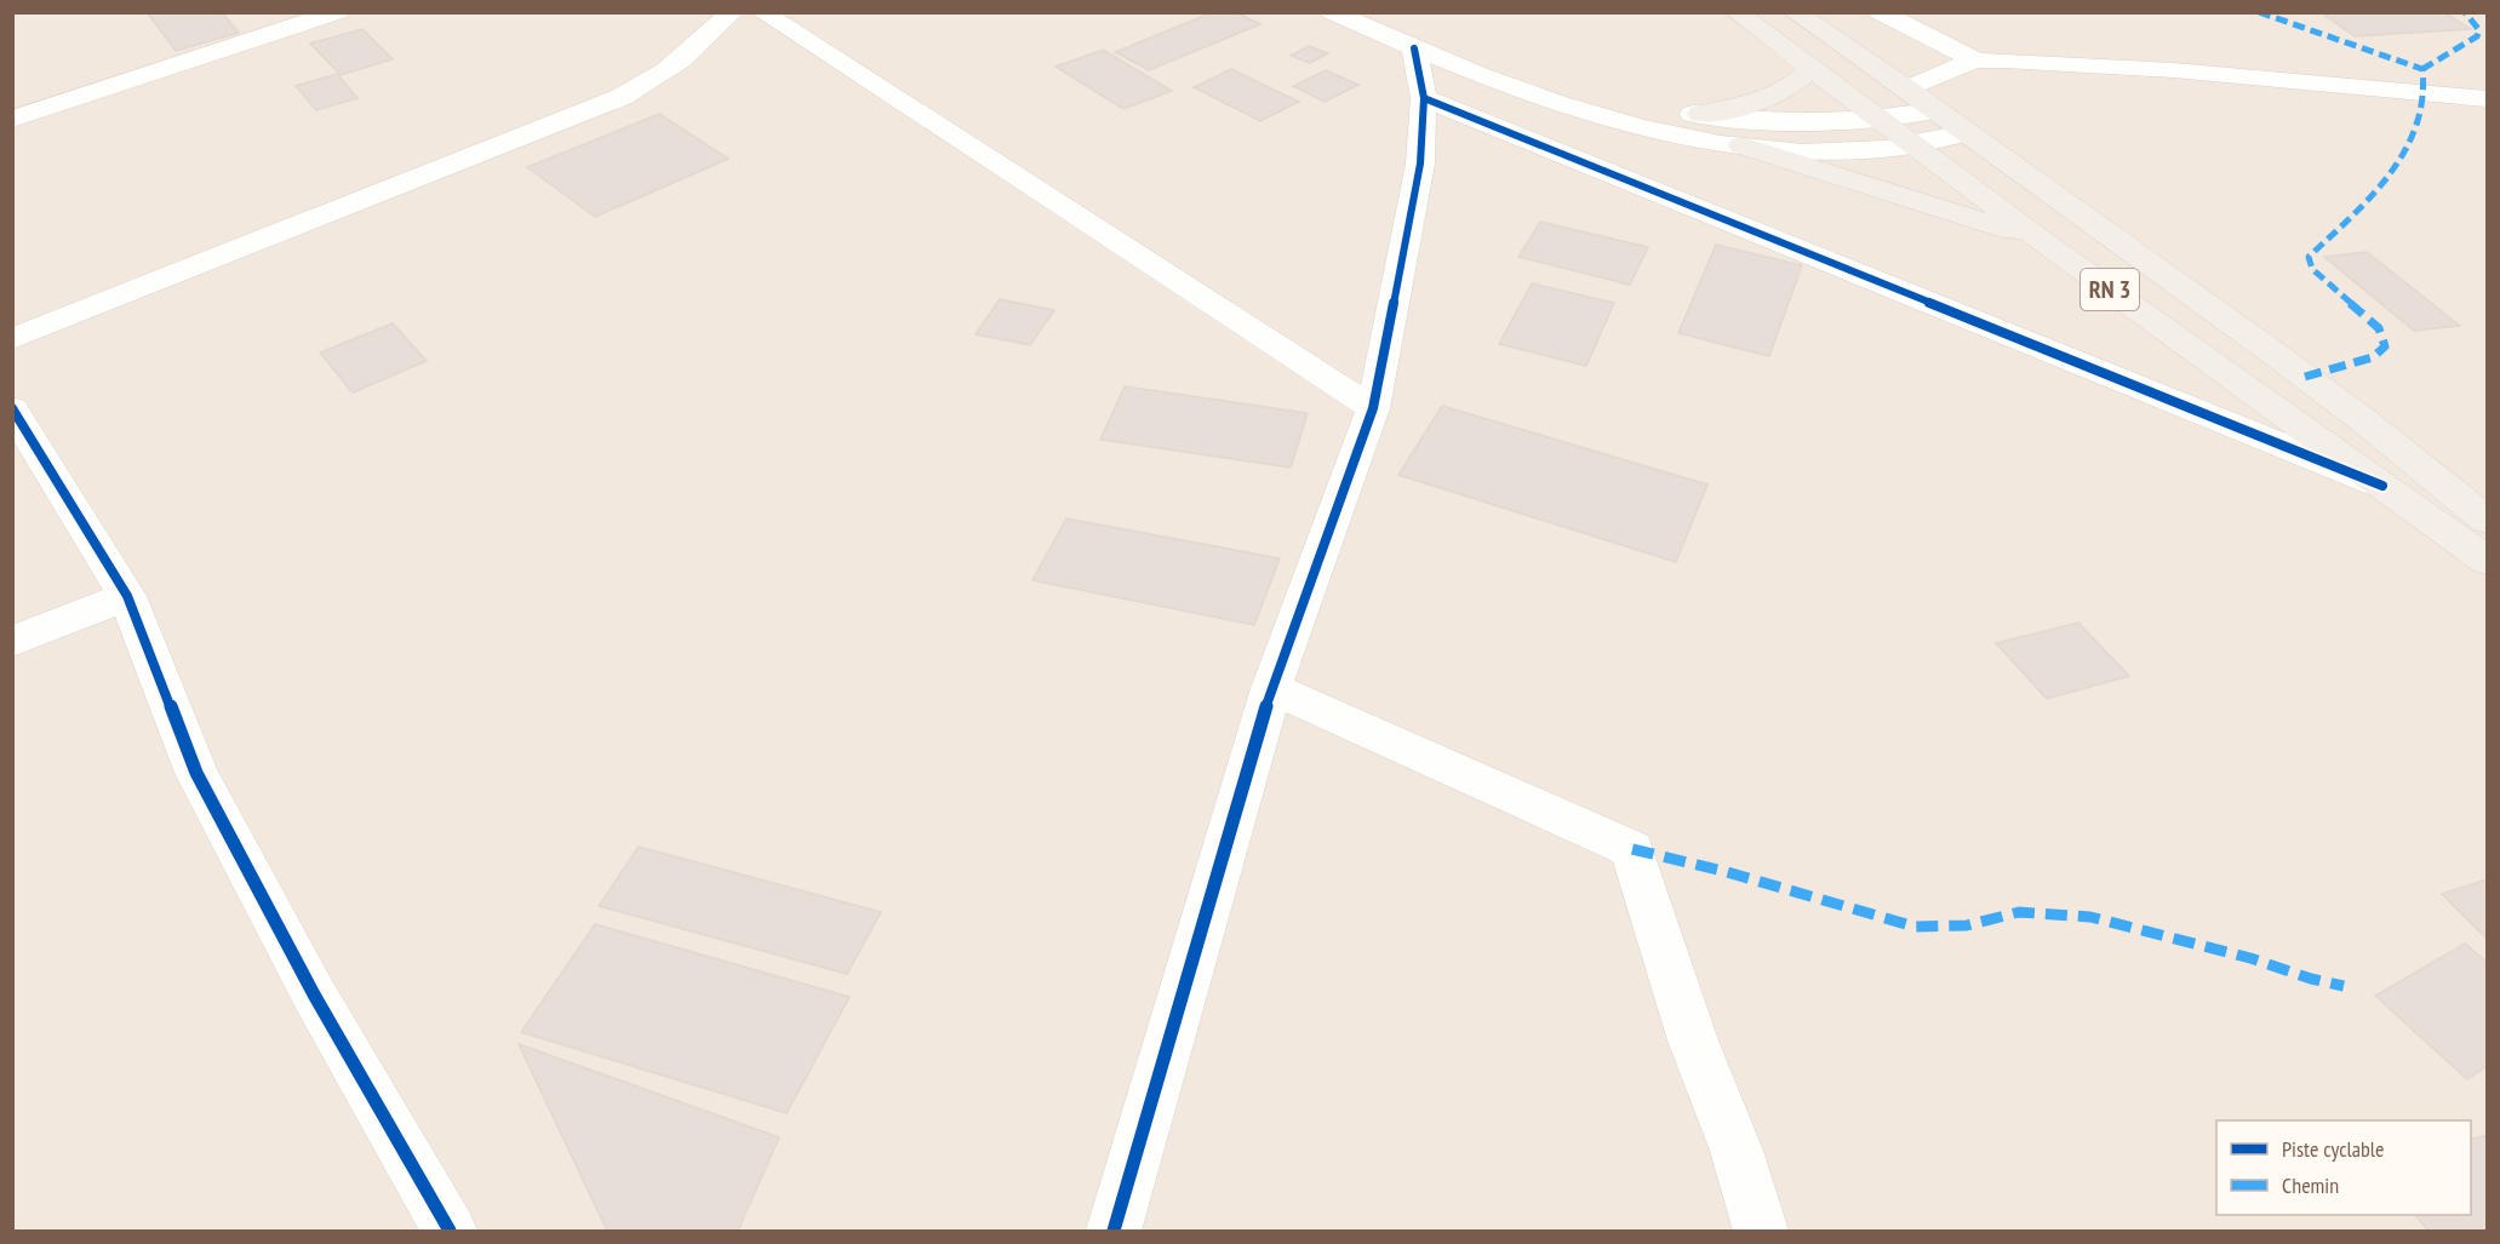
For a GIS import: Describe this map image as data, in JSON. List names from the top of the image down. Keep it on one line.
{"streets":{"main road":["RN 3"]},"legend":["Piste cyclable","Chemin"]}
